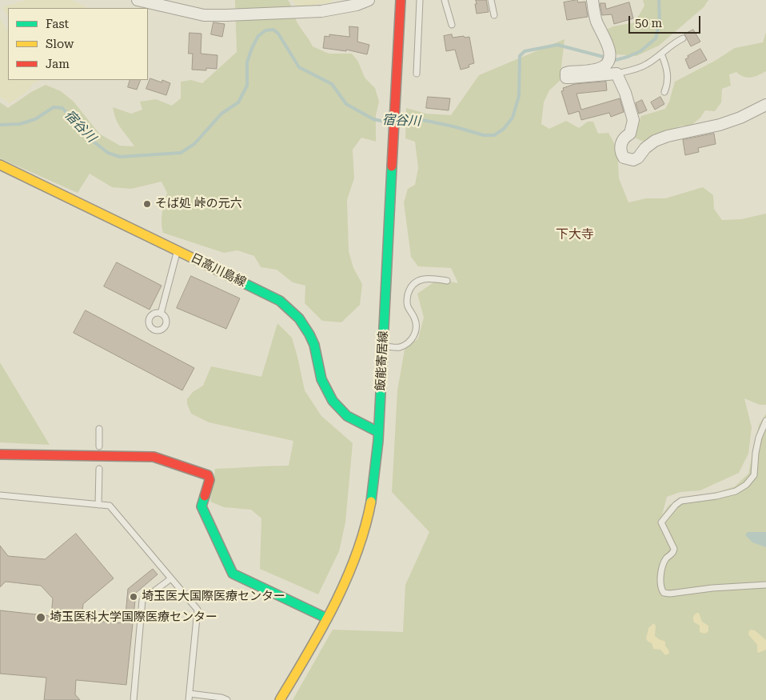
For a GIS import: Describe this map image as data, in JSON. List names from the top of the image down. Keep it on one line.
{"streets":{"main road":["日高川島線","飯能寄居線"]},"crossings":[["日高川島線","飯能寄居線"]],"districts":["下大寺"],"water":["宿谷川"],"places":["そば処 峠の元六","埼玉医大国際医療センター","埼玉医科大学国際医療センター"],"legend":["Fast","Slow","Jam"],"scale_bar":"50 m"}
